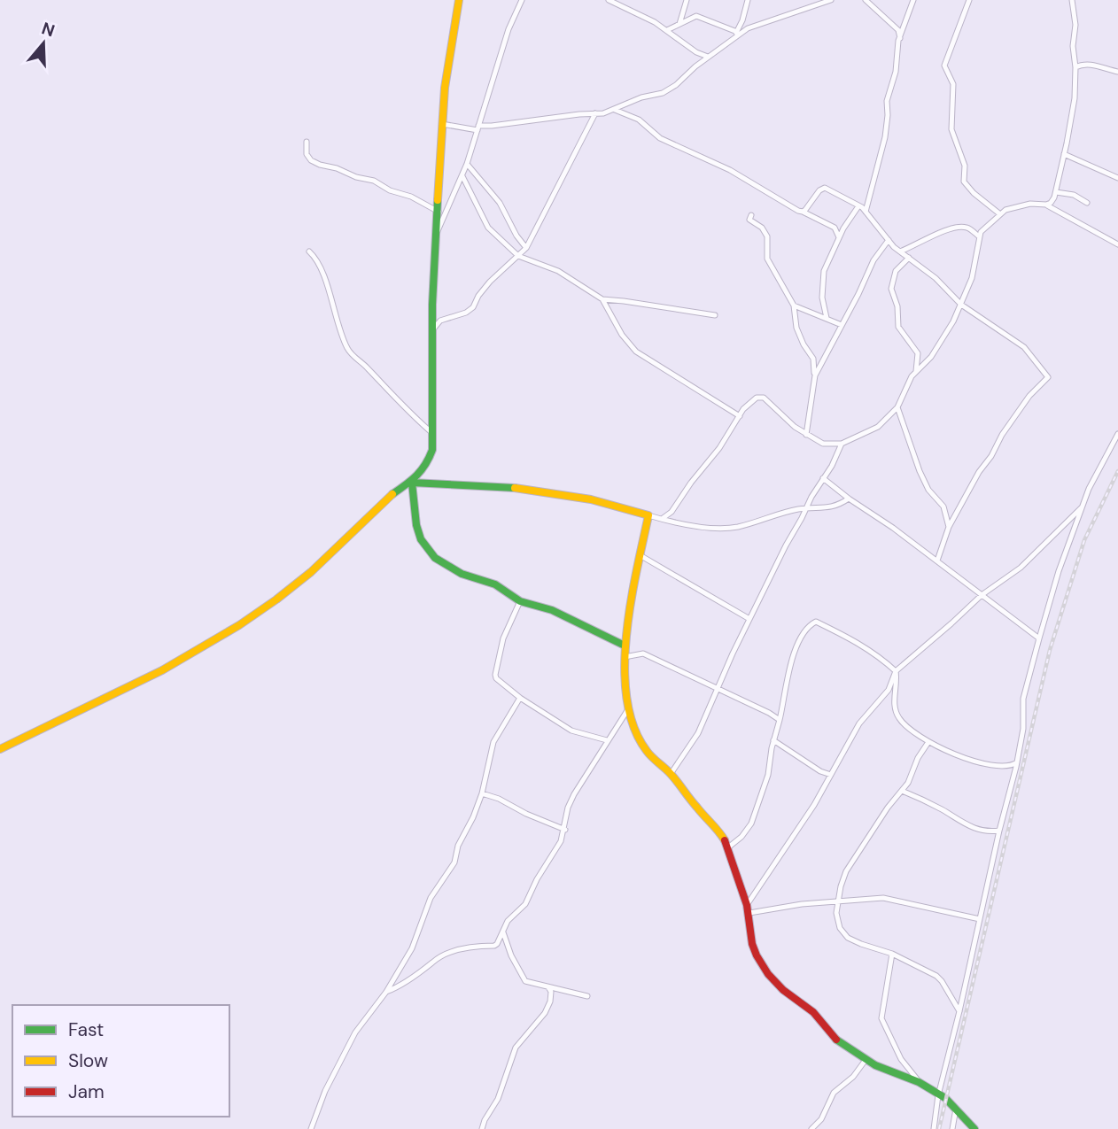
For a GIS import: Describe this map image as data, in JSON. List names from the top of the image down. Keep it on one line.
{"legend":["Fast","Slow","Jam"],"north":"top"}
